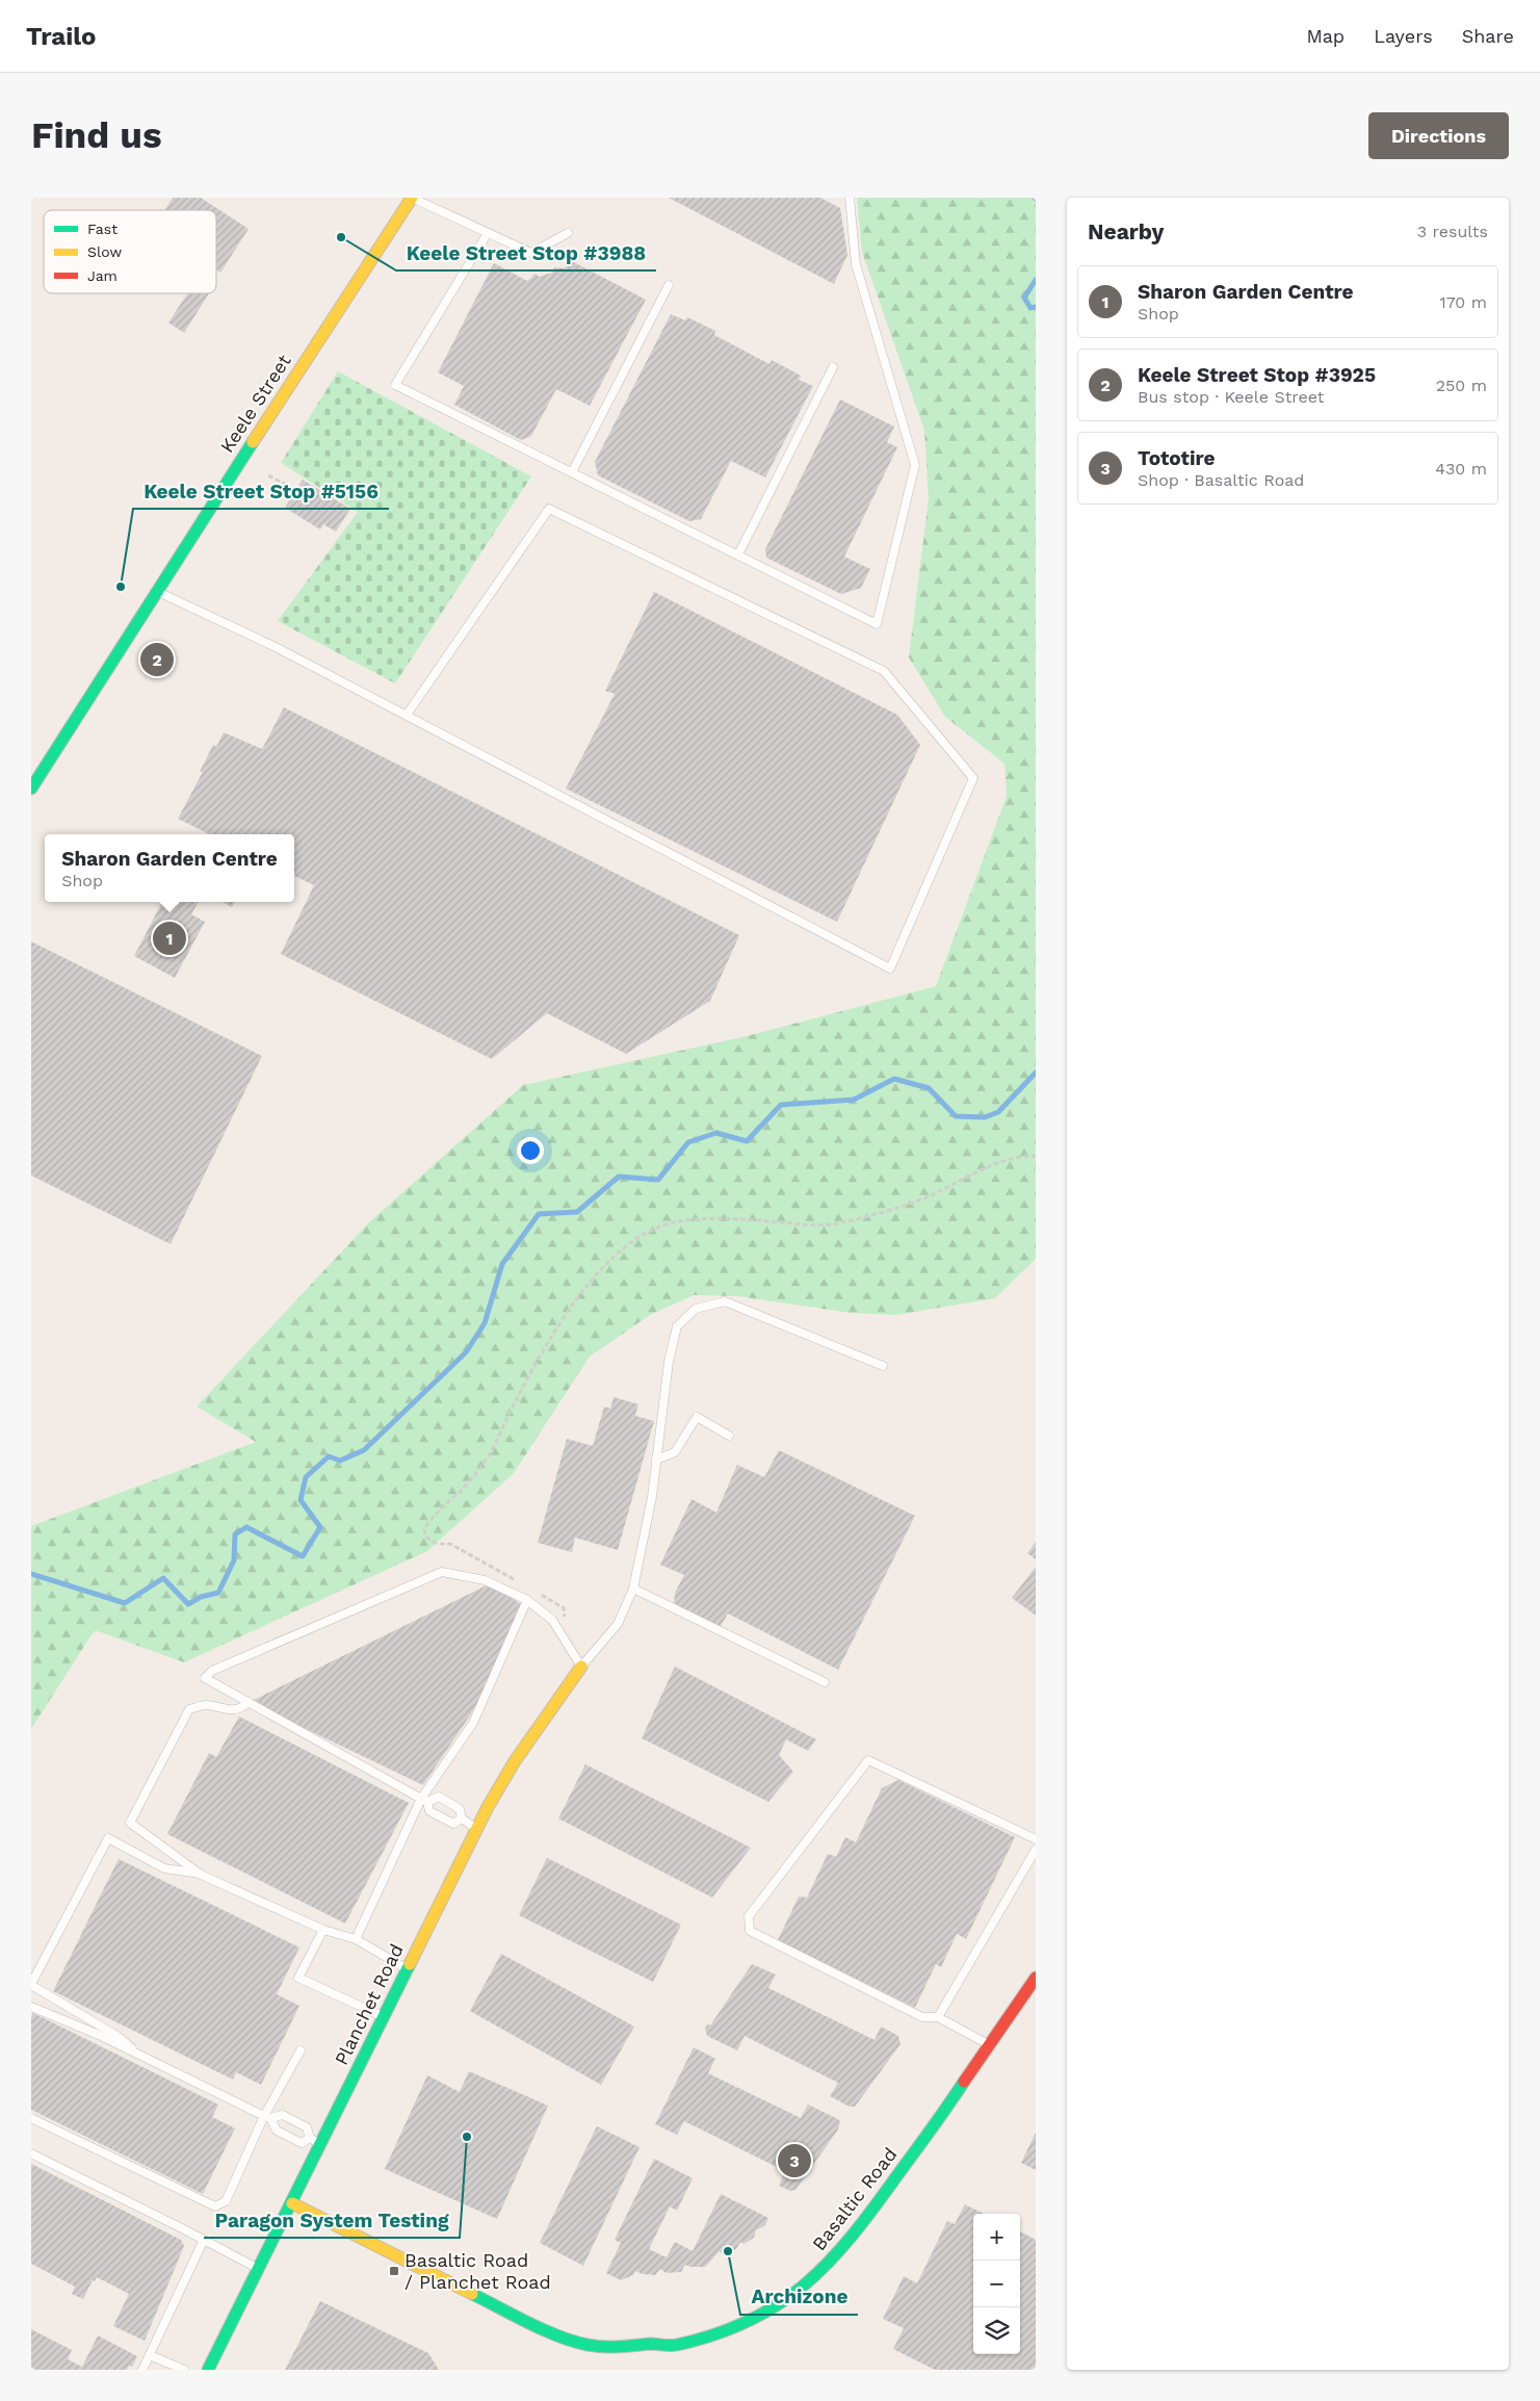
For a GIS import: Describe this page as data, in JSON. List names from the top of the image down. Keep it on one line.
{"streets":{"street":["Keele Street","Planchet Road","Basaltic Road"]},"crossings":[["Planchet Road","Basaltic Road"]],"places":{"other":["Keele Street Stop #3988","Keele Street Stop #5156","Paragon System Testing","Archizone"],"transit":["Basaltic Road / Planchet Road"]},"legend":["Fast","Slow","Jam"],"page":{"header":"Trailo","nav":["Map","Layers","Share"],"buttons":"Directions","title":"Find us","heading":["Nearby","3 results"],"list":[{"mark":"1","name":"Sharon Garden Centre","note":"Shop","value":"170 m"},{"mark":"2","name":"Keele Street Stop #3925","note":"Bus stop · Keele Street","value":"250 m"},{"mark":"3","name":"Tototire","note":"Shop · Basaltic Road","value":"430 m"}],"pins":["2","1","3"],"popup":["Sharon Garden Centre","Shop"],"map_buttons":["+","−"]}}
